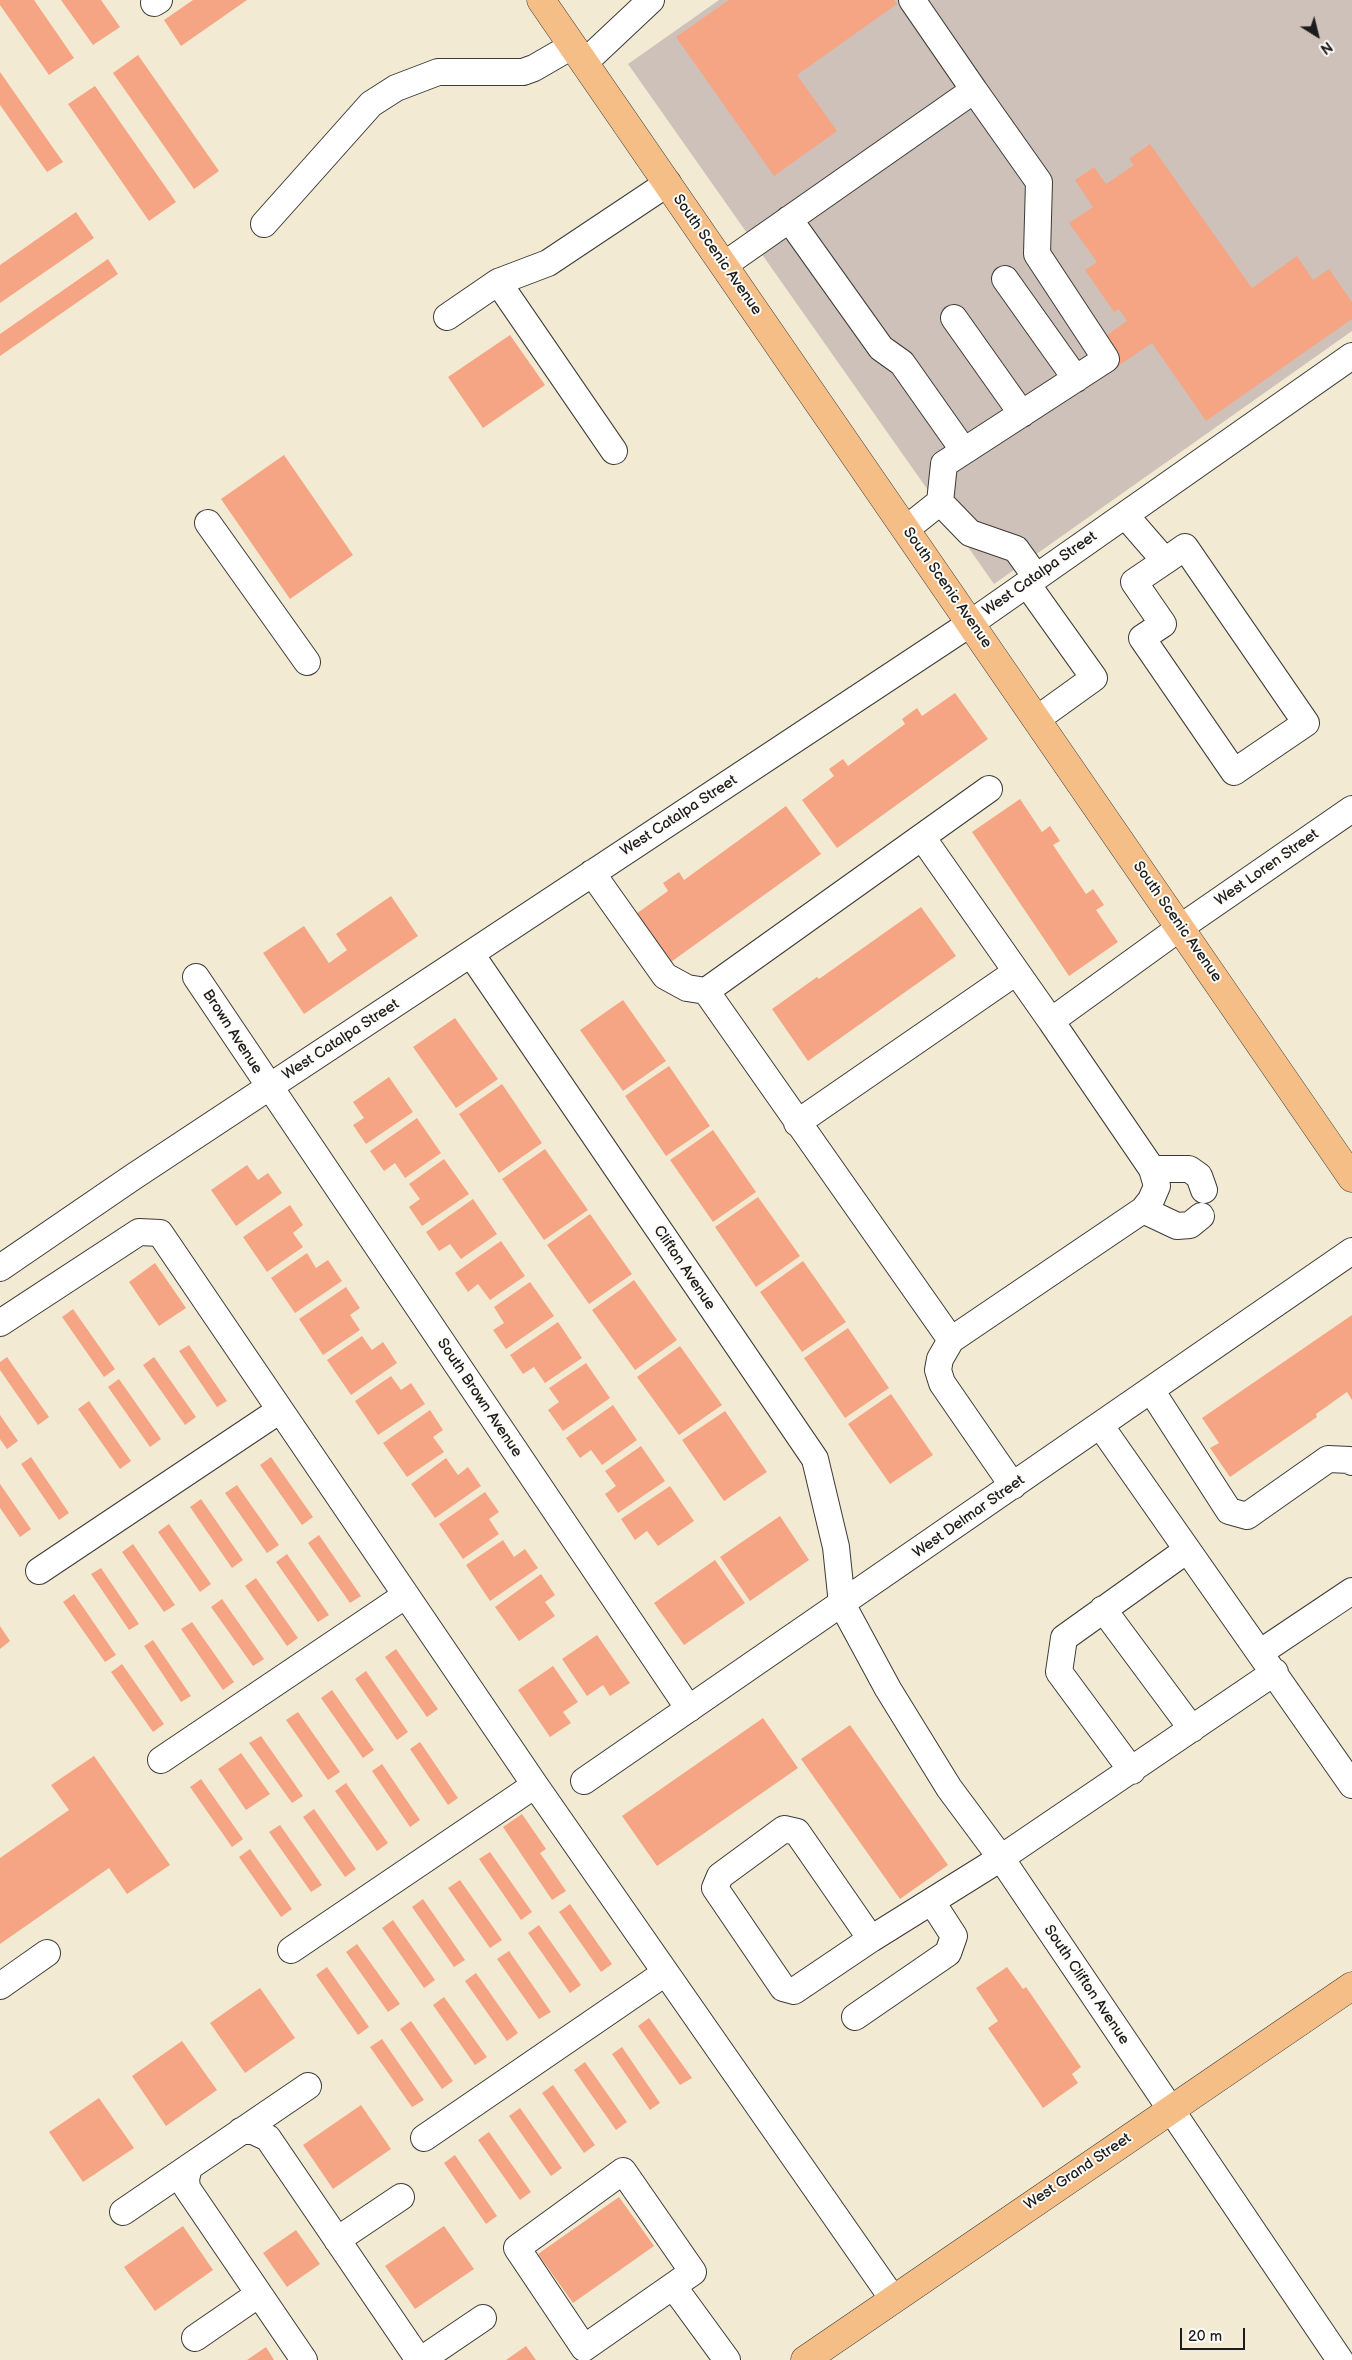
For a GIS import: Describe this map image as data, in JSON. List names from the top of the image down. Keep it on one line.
{"streets":{"main road":["South Scenic Avenue","West Grand Street"],"street":["West Catalpa Street","West Loren Street","Brown Avenue","Clifton Avenue","South Brown Avenue","West Delmar Street","South Clifton Avenue"]},"crossings":[["South Scenic Avenue","West Catalpa Street"],["South Scenic Avenue","West Loren Street"],["West Catalpa Street","Brown Avenue"],["West Catalpa Street","Clifton Avenue"],["West Catalpa Street","South Brown Avenue"],["Brown Avenue","South Brown Avenue"],["Clifton Avenue","West Delmar Street"],["Clifton Avenue","South Clifton Avenue"],["South Brown Avenue","West Delmar Street"],["West Delmar Street","South Clifton Avenue"],["South Clifton Avenue","West Grand Street"]],"scale_bar":"20 m","north":"bottom right"}
